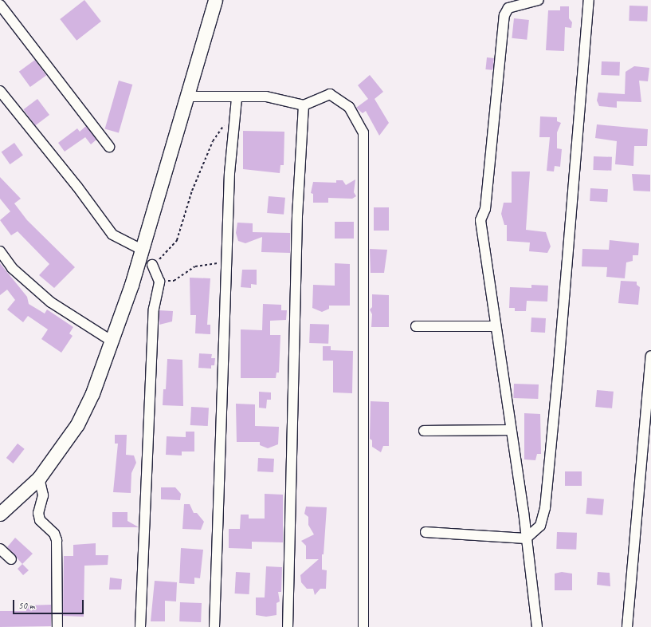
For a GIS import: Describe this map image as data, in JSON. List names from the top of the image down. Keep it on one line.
{"scale_bar":"50 m"}
